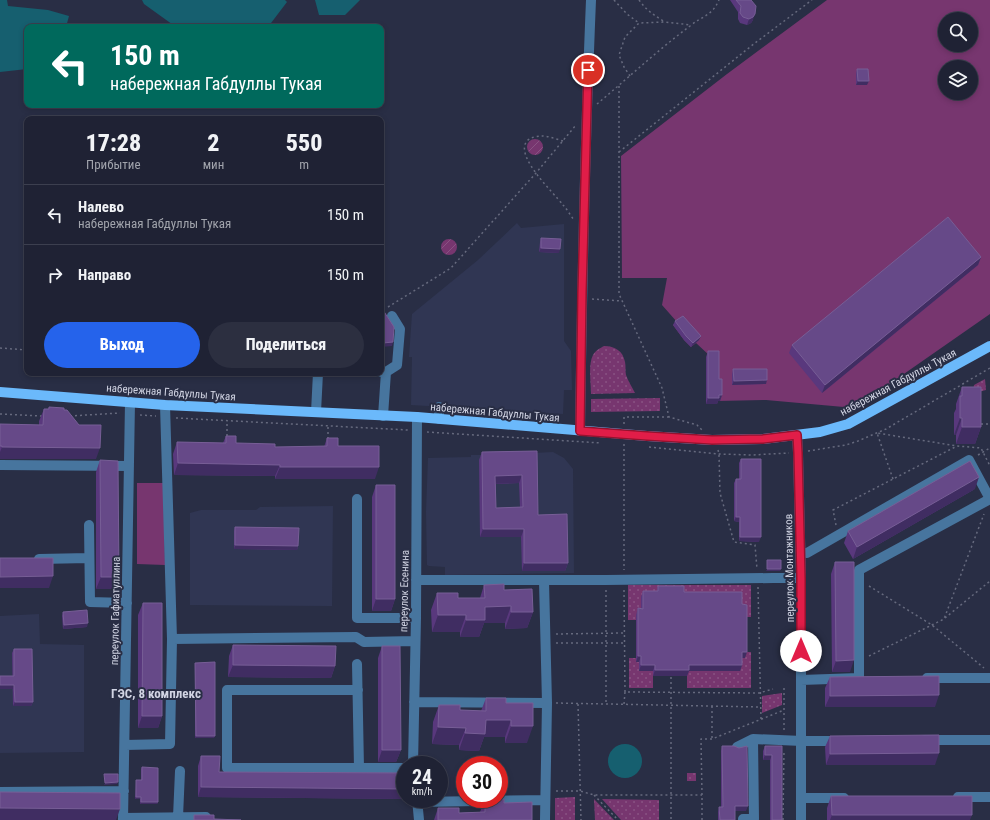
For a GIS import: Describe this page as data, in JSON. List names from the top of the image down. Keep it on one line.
{"streets":{"main road":["набережная Габдуллы Тукая"],"street":["переулок Монтажников","переулок Есенина","переулок Гафиатуллина"]},"crossings":[["набережная Габдуллы Тукая","переулок Монтажников"],["набережная Габдуллы Тукая","переулок Есенина"],["набережная Габдуллы Тукая","переулок Гафиатуллина"]],"districts":["ГЭС, 8 комплекс"],"page":{"turn":["150 m","набережная Габдуллы Тукая"],"eta":["17:28","Прибытие","2","мин","550","m"],"list":[{"name":"Налево","note":"набережная Габдуллы Тукая","value":"150 m"},{"name":"Направо","value":"150 m"}],"buttons":["Выход","Поделиться"],"speed":"24 km/h","limit":"30"}}
